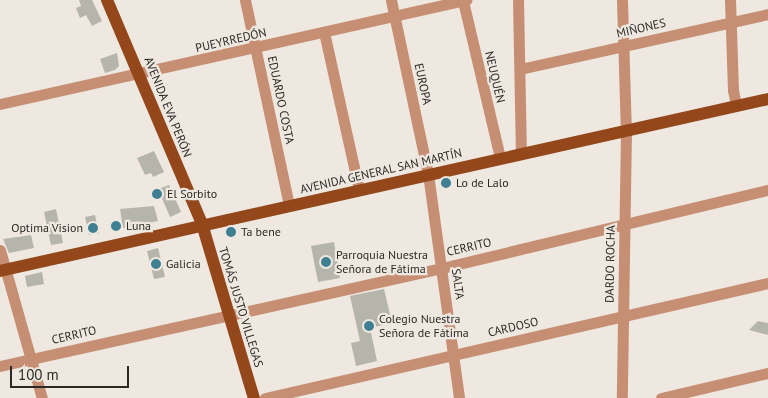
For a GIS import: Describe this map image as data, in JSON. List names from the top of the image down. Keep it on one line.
{"streets":{"main road":["AVENIDA EVA PERÓN","AVENIDA GENERAL SAN MARTÍN","TOMÁS JUSTO VILLEGAS"],"street":["MIÑONES","PUEYRREDÓN","NEUQUÉN","EUROPA","EDUARDO COSTA","CERRITO","DARDO ROCHA","SALTA","CARDOSO"]},"crossings":[["MIÑONES","DARDO ROCHA"],["PUEYRREDÓN","NEUQUÉN"],["PUEYRREDÓN","EUROPA"],["PUEYRREDÓN","EDUARDO COSTA"],["PUEYRREDÓN","AVENIDA EVA PERÓN"],["NEUQUÉN","AVENIDA GENERAL SAN MARTÍN"],["EUROPA","AVENIDA GENERAL SAN MARTÍN"],["EUROPA","SALTA"],["EDUARDO COSTA","AVENIDA GENERAL SAN MARTÍN"],["AVENIDA EVA PERÓN","AVENIDA GENERAL SAN MARTÍN"],["AVENIDA EVA PERÓN","TOMÁS JUSTO VILLEGAS"],["AVENIDA GENERAL SAN MARTÍN","DARDO ROCHA"],["AVENIDA GENERAL SAN MARTÍN","SALTA"],["AVENIDA GENERAL SAN MARTÍN","TOMÁS JUSTO VILLEGAS"],["CERRITO","DARDO ROCHA"],["CERRITO","SALTA"],["CERRITO","TOMÁS JUSTO VILLEGAS"],["DARDO ROCHA","CARDOSO"],["SALTA","CARDOSO"]],"places":["Lo de Lalo","El Sorbito","Luna","Optima Vision","Ta bene","Parroquia Nuestra Señora de Fátima","Galicia","Colegio Nuestra Señora de Fátima"],"scale_bar":"100 m"}
